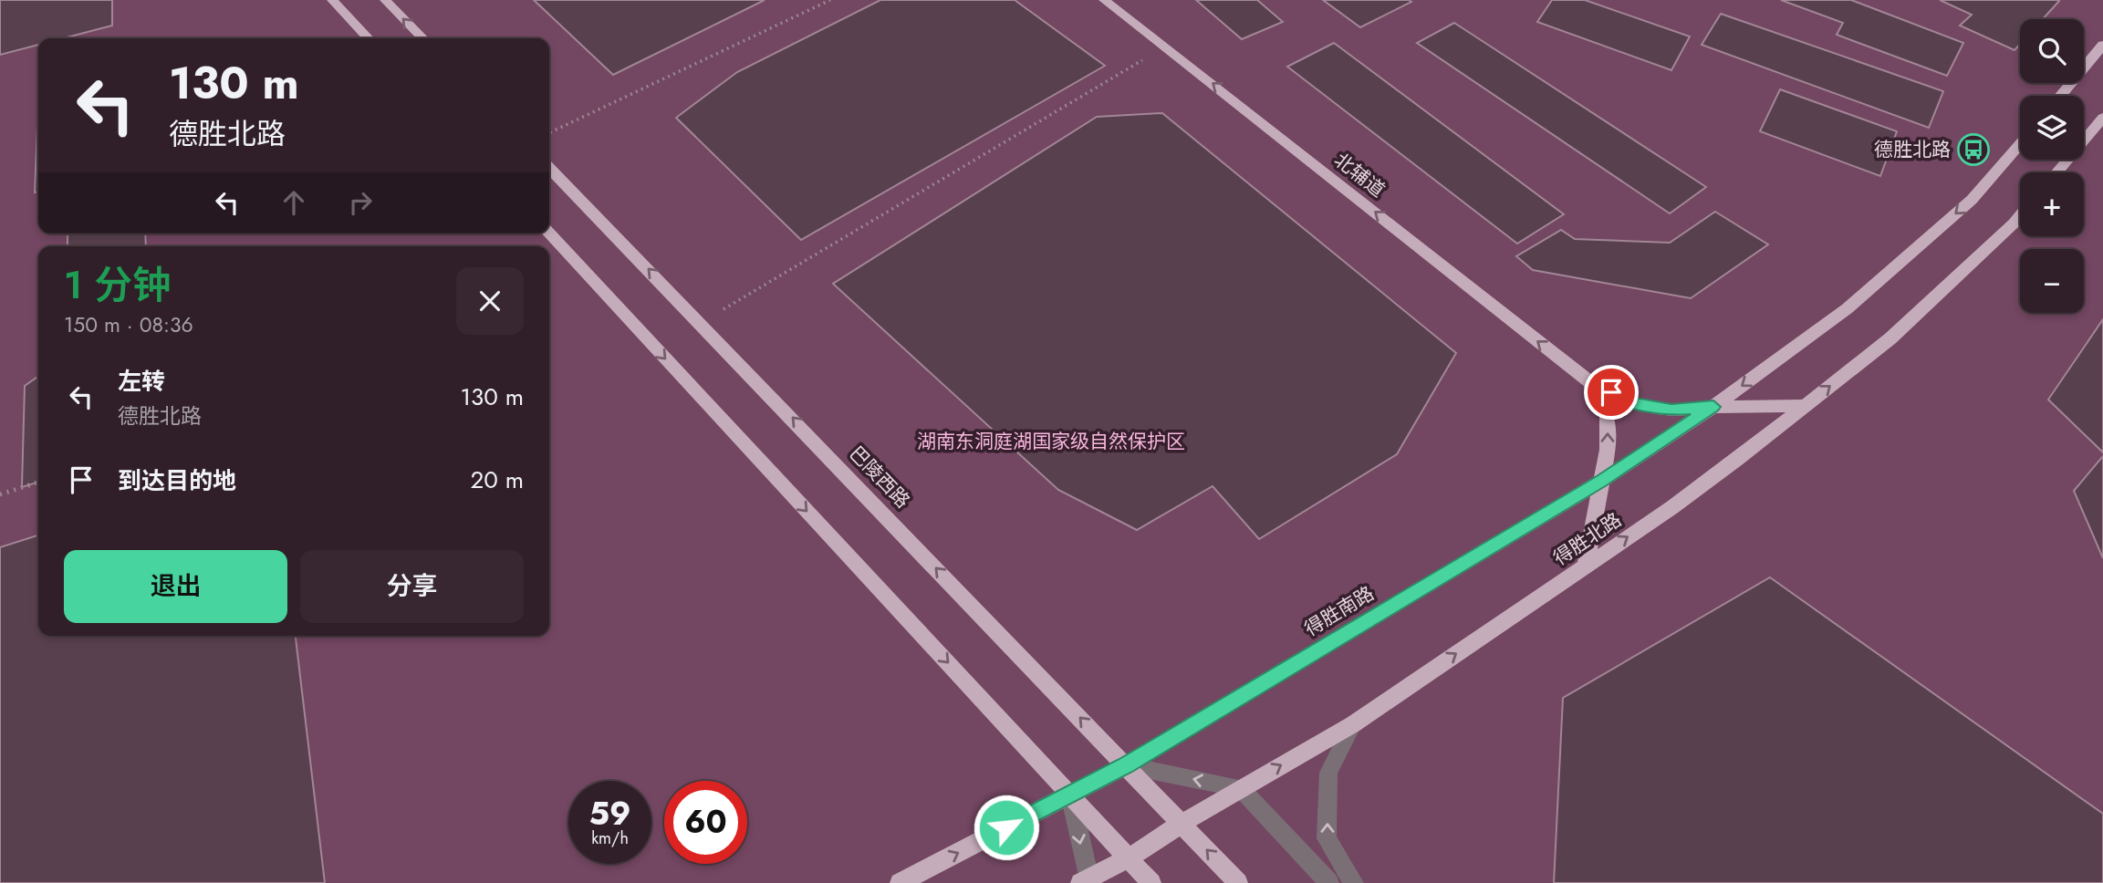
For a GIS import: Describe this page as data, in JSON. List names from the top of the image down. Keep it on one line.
{"streets":{"main road":["北辅道","巴陵西路","得胜北路","得胜南路"]},"crossings":[["巴陵西路","得胜北路"],["巴陵西路","得胜南路"]],"one_way":["北辅道"],"parks":["湖南东洞庭湖国家级自然保护区"],"places":{"bus stop":["德胜北路"]},"page":{"map_buttons":["+","−"],"turn":["130 m","德胜北路"],"heading":["1 分钟","150 m · 08:36"],"list":[{"name":"左转","note":"德胜北路","value":"130 m"},{"name":"到达目的地","value":"20 m"}],"buttons":["退出","分享"],"speed":"59 km/h","limit":"60"}}
